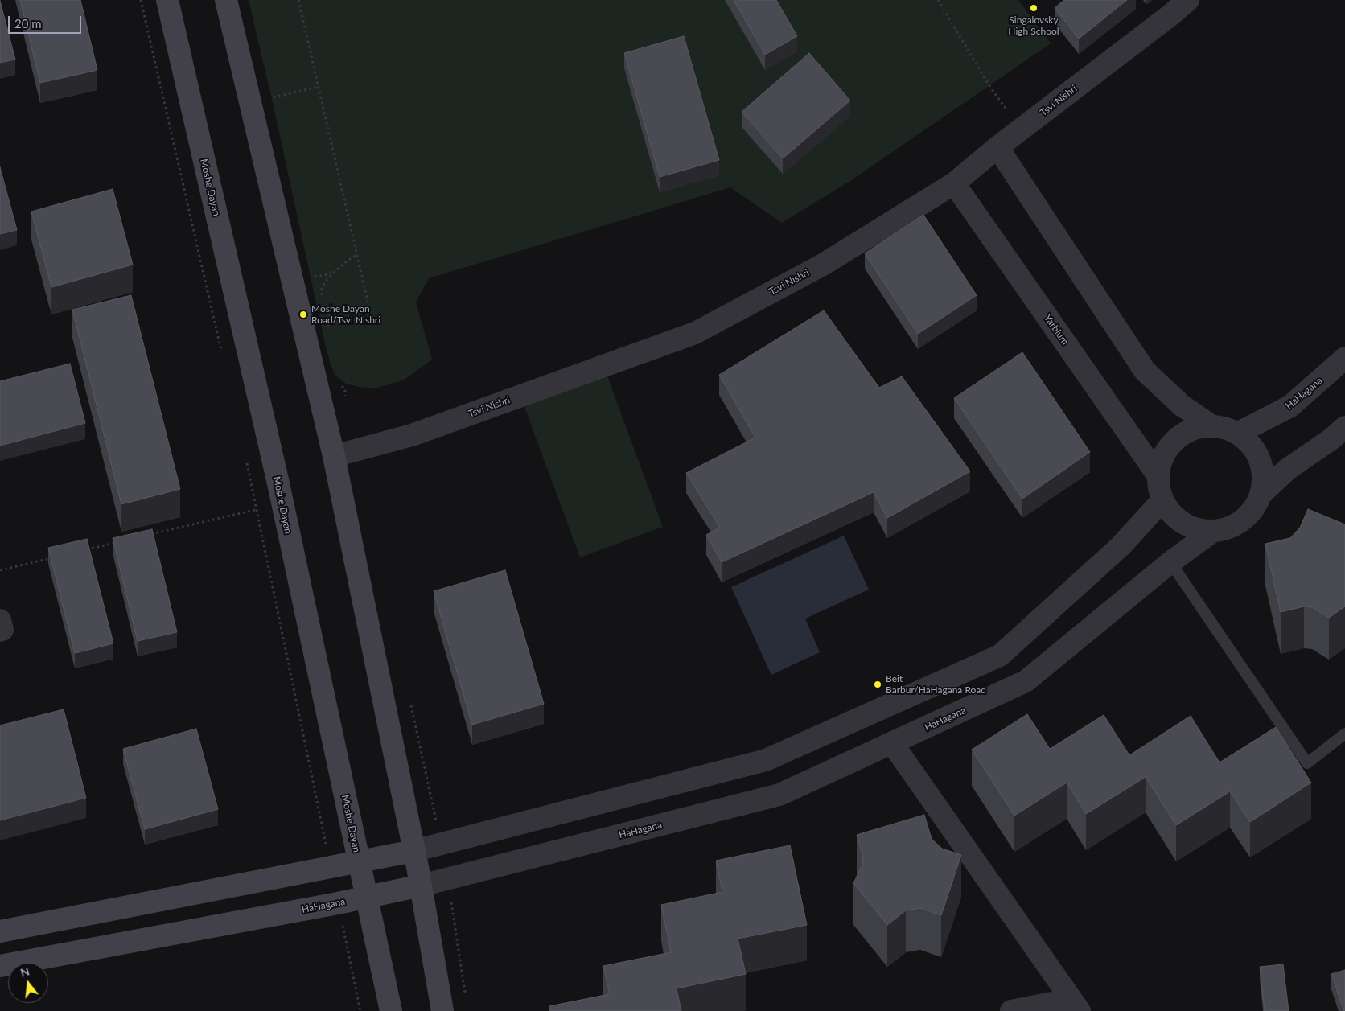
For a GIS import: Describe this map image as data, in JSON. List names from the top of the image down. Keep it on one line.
{"streets":{"street":["Tsvi Nishri","Moshe Dayan","Yarblum","HaHagana"]},"crossings":[["Tsvi Nishri","Yarblum"],["Moshe Dayan","HaHagana"],["Yarblum","HaHagana"]],"places":["Singalovsky High School","Moshe Dayan Road/Tsvi Nishri","Beit Barbur/HaHagana Road"],"scale_bar":"20 m","north":"top"}
